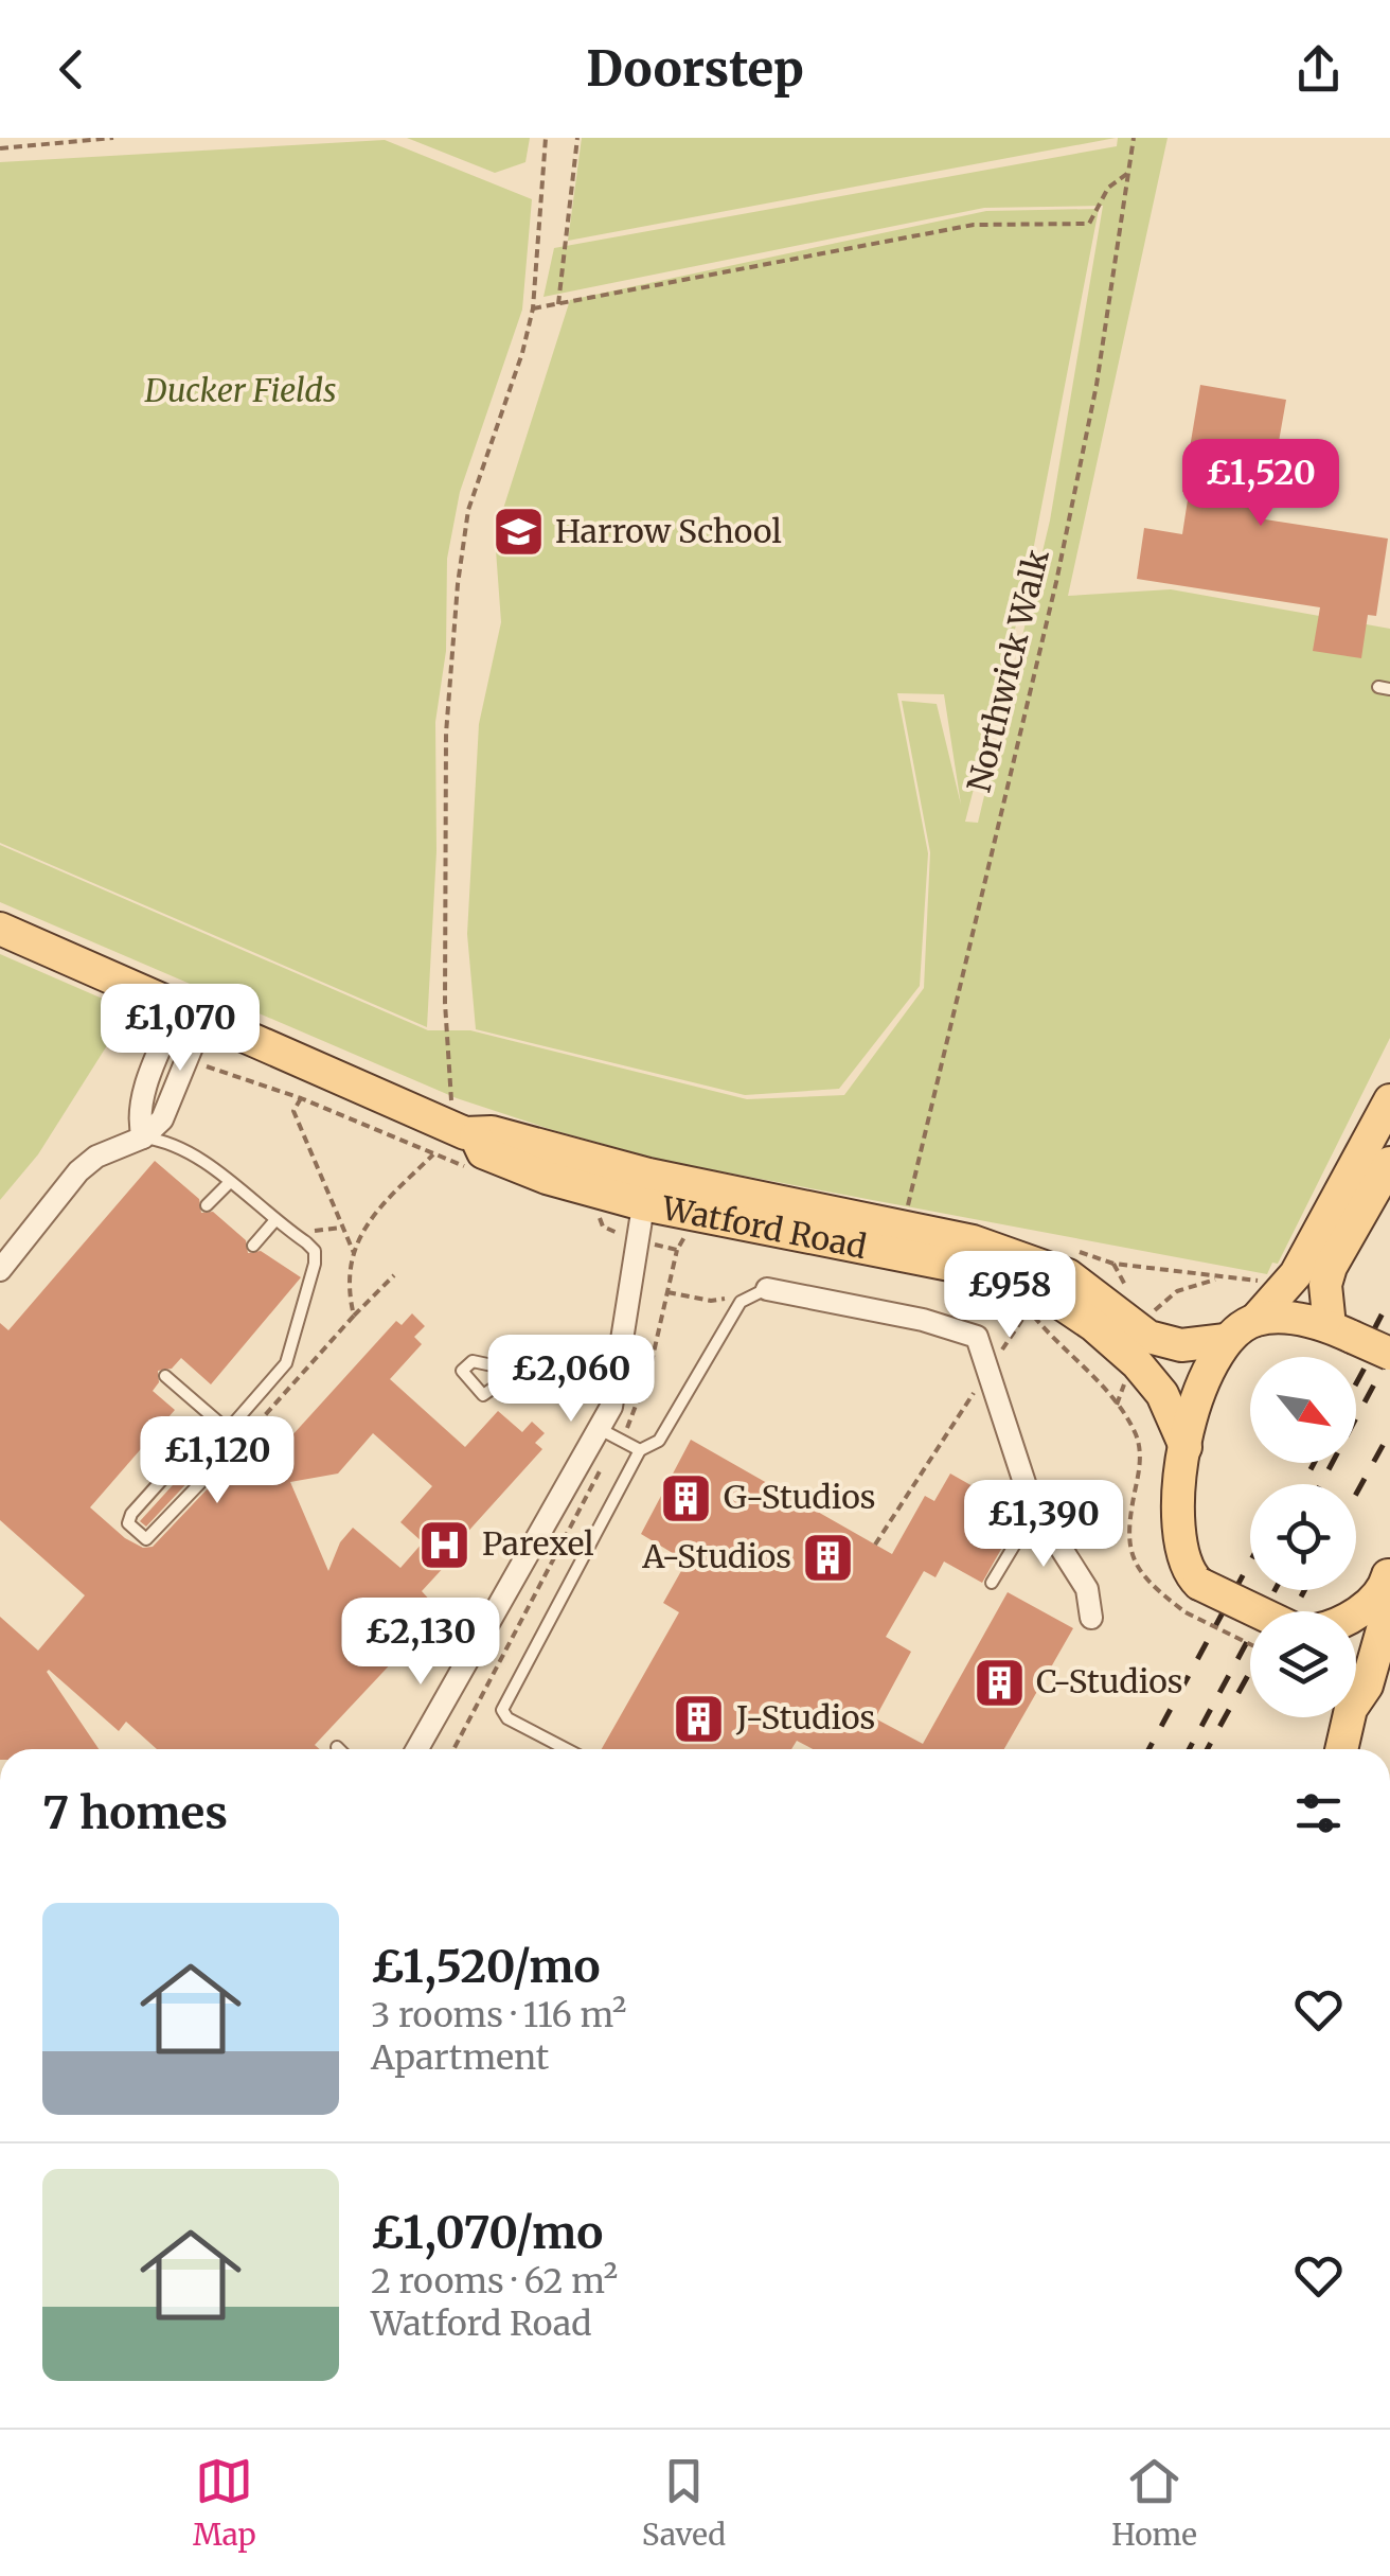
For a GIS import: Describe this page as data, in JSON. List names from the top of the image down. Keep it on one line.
{"streets":{"main road":["Watford Road"],"path":["Northwick Walk"]},"parks":["Ducker Fields"],"places":{"school or university":["Harrow School"],"building":["G-Studios","A-Studios","C-Studios","J-Studios"],"hospital":["Parexel"]},"north":"bottom right","page":{"header":"Doorstep","price":["£1,520","£1,070","£958","£2,060","£1,120","£1,390","£2,130"],"heading":"7 homes","list":[{"name":"£1,520/mo","note":"3 rooms · 116 m² · Apartment"},{"name":"£1,070/mo","note":"2 rooms · 62 m² · Watford Road"}],"tabs":["Map","Saved","Home"]}}
